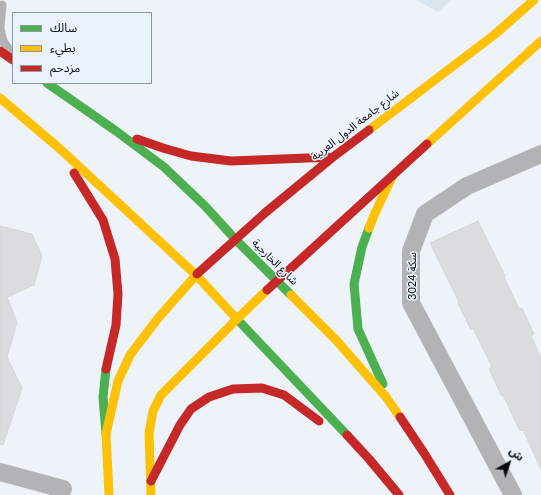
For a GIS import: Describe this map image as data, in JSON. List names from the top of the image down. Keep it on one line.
{"streets":{"main road":["شارع جامعة الدول العربية","شارع الخارجية"],"street":["سكة 3024"]},"crossings":[["شارع جامعة الدول العربية","شارع الخارجية"]],"legend":["سالك","بطيء","مزدحم"],"north":"top right"}
